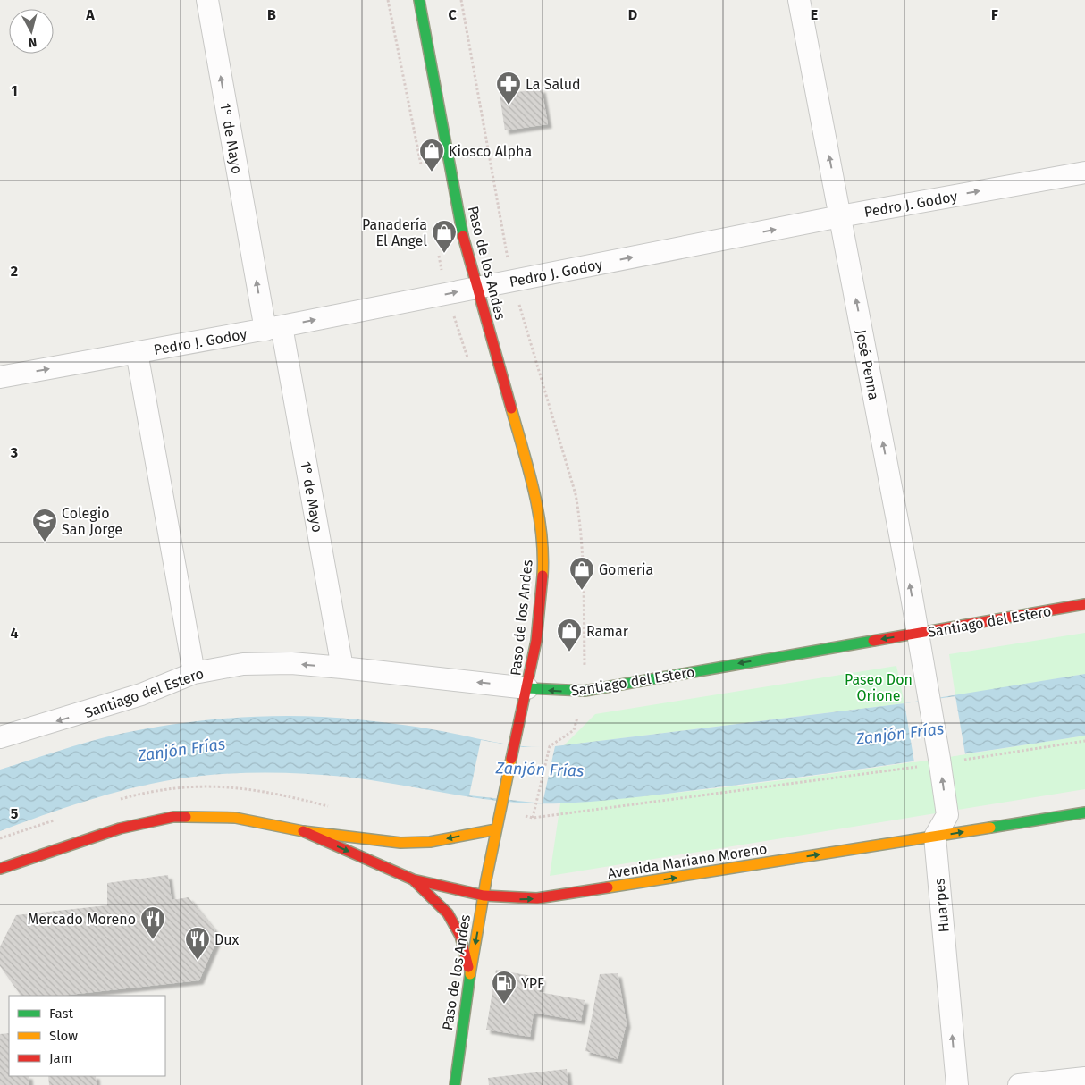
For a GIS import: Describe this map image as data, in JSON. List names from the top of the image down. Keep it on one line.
{"streets":{"main road":["Paso de los Andes","Santiago del Estero","Avenida Mariano Moreno"],"street":["1° de Mayo","Pedro J. Godoy","José Penna","Huarpes"]},"crossings":[["1° de Mayo","Pedro J. Godoy"],["1° de Mayo","Santiago del Estero"],["Pedro J. Godoy","Paso de los Andes"],["Pedro J. Godoy","José Penna"],["Paso de los Andes","Santiago del Estero"],["Paso de los Andes","Avenida Mariano Moreno"],["José Penna","Santiago del Estero"],["Avenida Mariano Moreno","Huarpes"]],"one_way":["1° de Mayo","Pedro J. Godoy","José Penna","Santiago del Estero","Huarpes"],"water":["Zanjón Frías"],"parks":["Paseo Don Orione"],"places":{"pharmacy":["La Salud"],"shop":["Kiosco Alpha","Panadería El Angel","Gomeria","Ramar"],"school or university":["Colegio San Jorge"],"restaurant":["Mercado Moreno","Dux"],"fuel station":["YPF"]},"legend":["Fast","Slow","Jam"],"north":"bottom","grid":{"columns":["A","B","C","D","E","F"],"rows":["1","2","3","4","5"]}}
